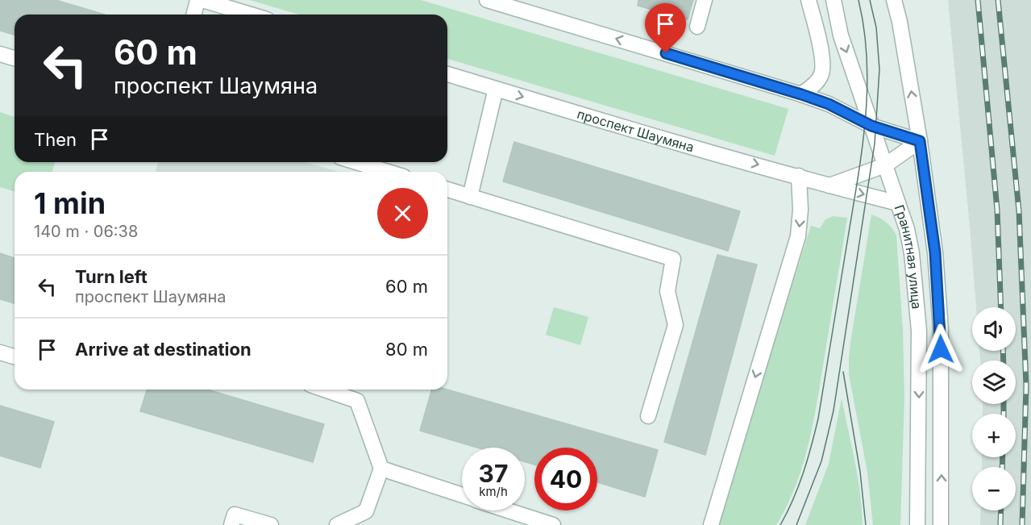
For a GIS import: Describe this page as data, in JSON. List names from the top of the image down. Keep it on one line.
{"streets":{"street":["проспект Шаумяна","Гранитная улица"]},"crossings":[["проспект Шаумяна","Гранитная улица"]],"page":{"turn":["60 m","проспект Шаумяна"],"then":"Then","heading":["1 min","140 m · 06:38"],"list":[{"name":"Turn left","note":"проспект Шаумяна","value":"60 m"},{"name":"Arrive at destination","value":"80 m"}],"map_buttons":["+","−"],"speed":"37 km/h","limit":"40"}}
